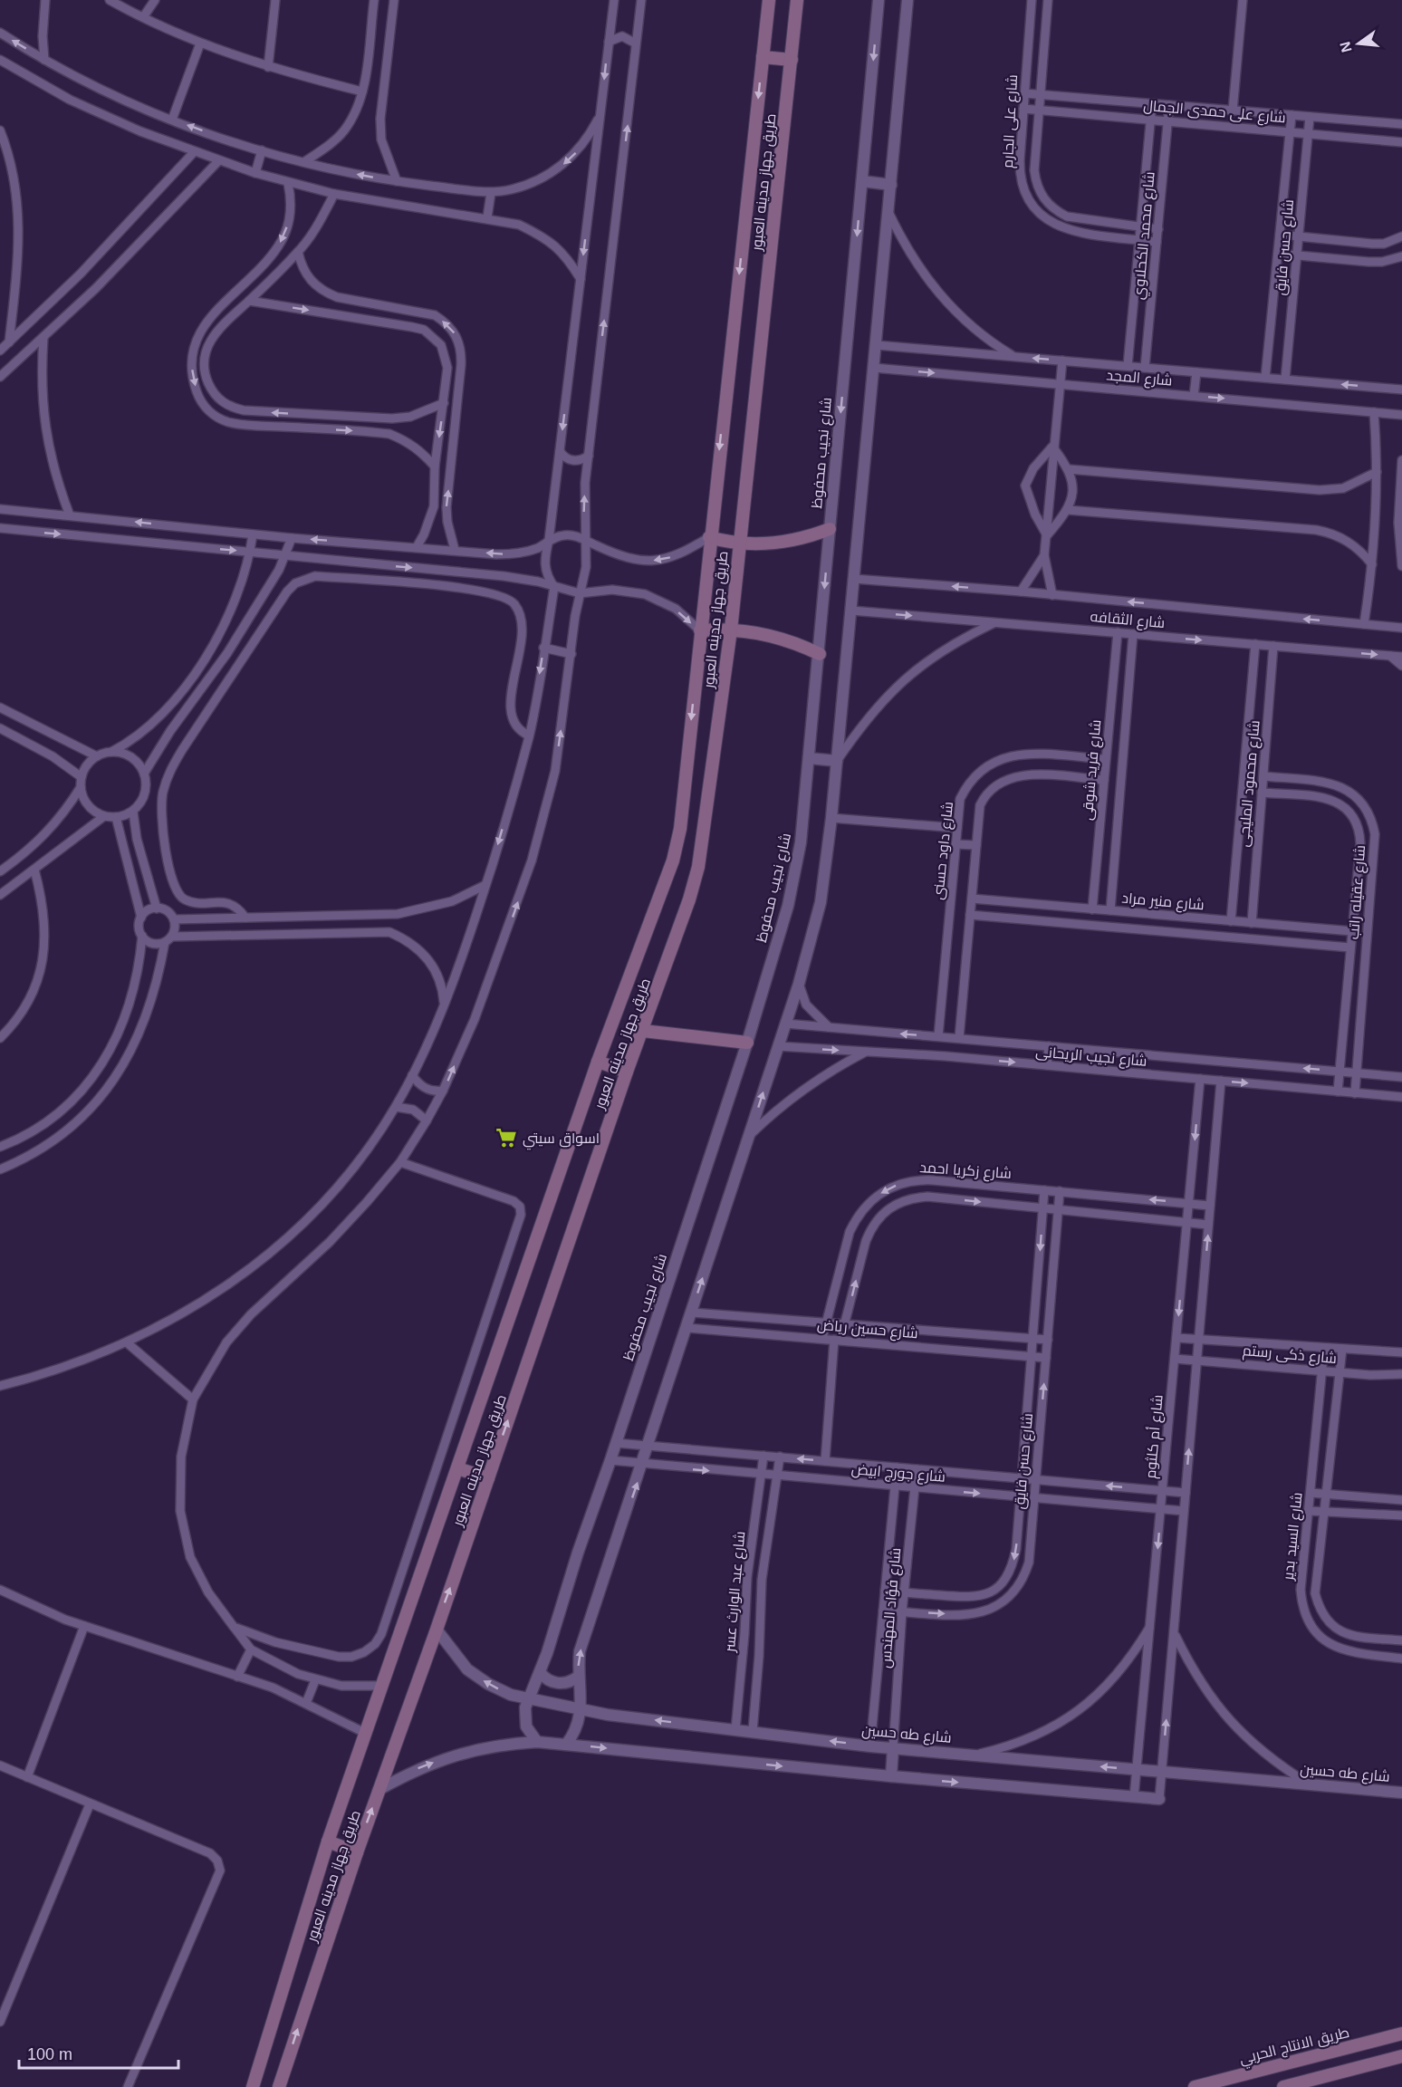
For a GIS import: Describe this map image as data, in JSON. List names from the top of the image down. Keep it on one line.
{"streets":{"main road":["طريق جهاز مدينه العبور","طريق الانتاج الحربي"],"street":["شارع على حمدى الجمال","شارع على الجارم","شارع محمد الكحلاوي","شارع حسن فايق","شارع المجد","شارع نجيب محفوظ","شارع الثقافه","شارع فريد شوقى","شارع محمود المليجى","شارع داود حسنى","شارع عقيله راتب","شارع منير مراد","شارع نجيب الريحانى","شارع زكريا احمد","شارع حسين رياض","شارع ذكى رستم","شارع أم كلثوم","شارع جورج ابيض","شارع السيد بدير","شارع عبد الوارث عسر","شارع فؤاد المهندس","شارع طه حسين"]},"crossings":[["شارع على حمدى الجمال","شارع على الجارم"],["شارع على حمدى الجمال","شارع محمد الكحلاوي"],["شارع على حمدى الجمال","شارع حسن فايق"],["شارع على الجارم","شارع محمد الكحلاوي"],["طريق جهاز مدينه العبور","شارع طه حسين"],["شارع محمد الكحلاوي","شارع المجد"],["شارع حسن فايق","شارع المجد"],["شارع حسن فايق","شارع زكريا احمد"],["شارع حسن فايق","شارع حسين رياض"],["شارع حسن فايق","شارع جورج ابيض"],["شارع حسن فايق","شارع فؤاد المهندس"],["شارع نجيب محفوظ","شارع جورج ابيض"],["شارع نجيب محفوظ","شارع طه حسين"],["شارع الثقافه","شارع فريد شوقى"],["شارع الثقافه","شارع محمود المليجى"],["شارع فريد شوقى","شارع داود حسنى"],["شارع فريد شوقى","شارع منير مراد"],["شارع محمود المليجى","شارع عقيله راتب"],["شارع محمود المليجى","شارع منير مراد"],["شارع داود حسنى","شارع نجيب الريحانى"],["شارع عقيله راتب","شارع منير مراد"],["شارع عقيله راتب","شارع نجيب الريحانى"],["شارع نجيب الريحانى","شارع أم كلثوم"],["شارع زكريا احمد","شارع حسين رياض"],["شارع زكريا احمد","شارع أم كلثوم"],["شارع زكريا احمد","شارع جورج ابيض"],["شارع ذكى رستم","شارع أم كلثوم"],["شارع ذكى رستم","شارع السيد بدير"],["شارع أم كلثوم","شارع جورج ابيض"],["شارع أم كلثوم","شارع طه حسين"],["شارع جورج ابيض","شارع عبد الوارث عسر"],["شارع جورج ابيض","شارع فؤاد المهندس"],["شارع عبد الوارث عسر","شارع طه حسين"],["شارع فؤاد المهندس","شارع طه حسين"]],"places":{"supermarket":["اسواق سيتي"]},"scale_bar":"100 m","north":"left"}
